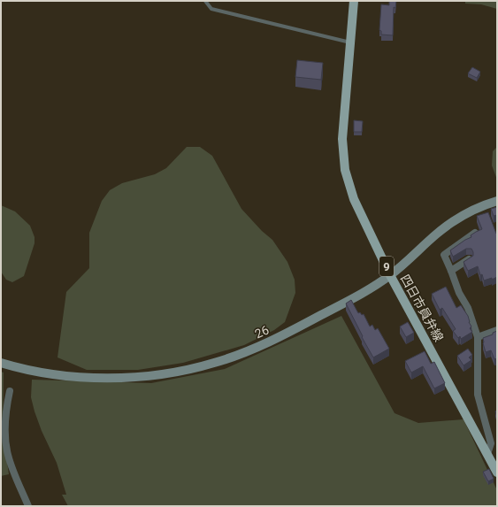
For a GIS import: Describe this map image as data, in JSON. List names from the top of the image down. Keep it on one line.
{"streets":{"main road":["9","四日市員弁線"],"street":["26"]},"crossings":[["四日市員弁線","26"]]}
